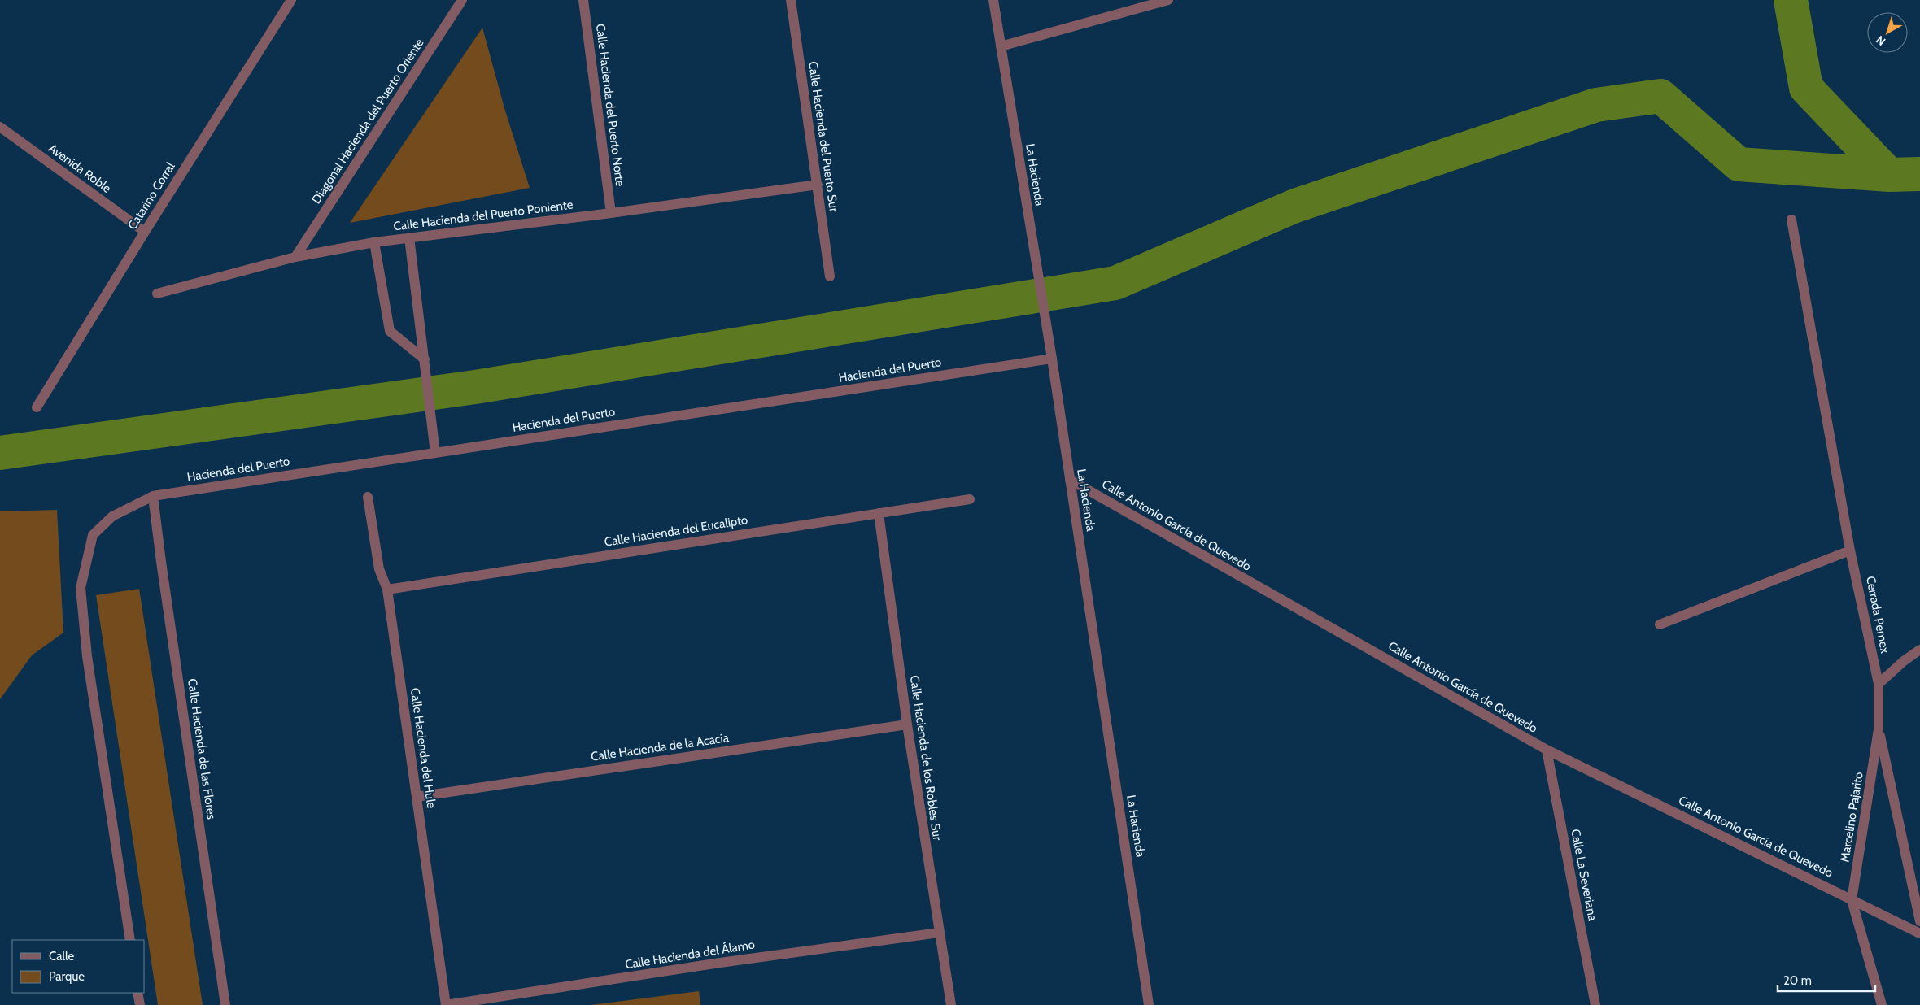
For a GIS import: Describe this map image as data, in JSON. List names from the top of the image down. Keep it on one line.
{"streets":{"street":["Calle Hacienda del Puerto Norte","Diagonal Hacienda del Puerto Oriente","Calle Hacienda del Puerto Sur","Avenida Roble","La Hacienda","Catarino Corral","Calle Hacienda del Puerto Poniente","Hacienda del Puerto","Calle Antonio García de Quevedo","Calle Hacienda del Eucalipto","Cerrada Pemex","Calle Hacienda de la Acacia","Calle Hacienda del Hule","Calle Hacienda de las Flores","Calle Hacienda de los Robles Sur","Marcelino Pajarito","Calle La Severiana","Calle Hacienda del Álamo"]},"crossings":[["Calle Hacienda del Puerto Norte","Calle Hacienda del Puerto Poniente"],["Diagonal Hacienda del Puerto Oriente","Calle Hacienda del Puerto Poniente"],["Calle Hacienda del Puerto Sur","Calle Hacienda del Puerto Poniente"],["Avenida Roble","Catarino Corral"],["La Hacienda","Hacienda del Puerto"],["La Hacienda","Calle Antonio García de Quevedo"],["Hacienda del Puerto","Calle Hacienda de las Flores"],["Calle Antonio García de Quevedo","Marcelino Pajarito"],["Calle Antonio García de Quevedo","Calle La Severiana"],["Calle Hacienda del Eucalipto","Calle Hacienda del Hule"],["Calle Hacienda del Eucalipto","Calle Hacienda de los Robles Sur"],["Cerrada Pemex","Marcelino Pajarito"],["Calle Hacienda de la Acacia","Calle Hacienda del Hule"],["Calle Hacienda de la Acacia","Calle Hacienda de los Robles Sur"],["Calle Hacienda del Hule","Calle Hacienda del Álamo"],["Calle Hacienda de los Robles Sur","Calle Hacienda del Álamo"]],"legend":["Calle","Parque"],"scale_bar":"20 m","north":"bottom left"}
